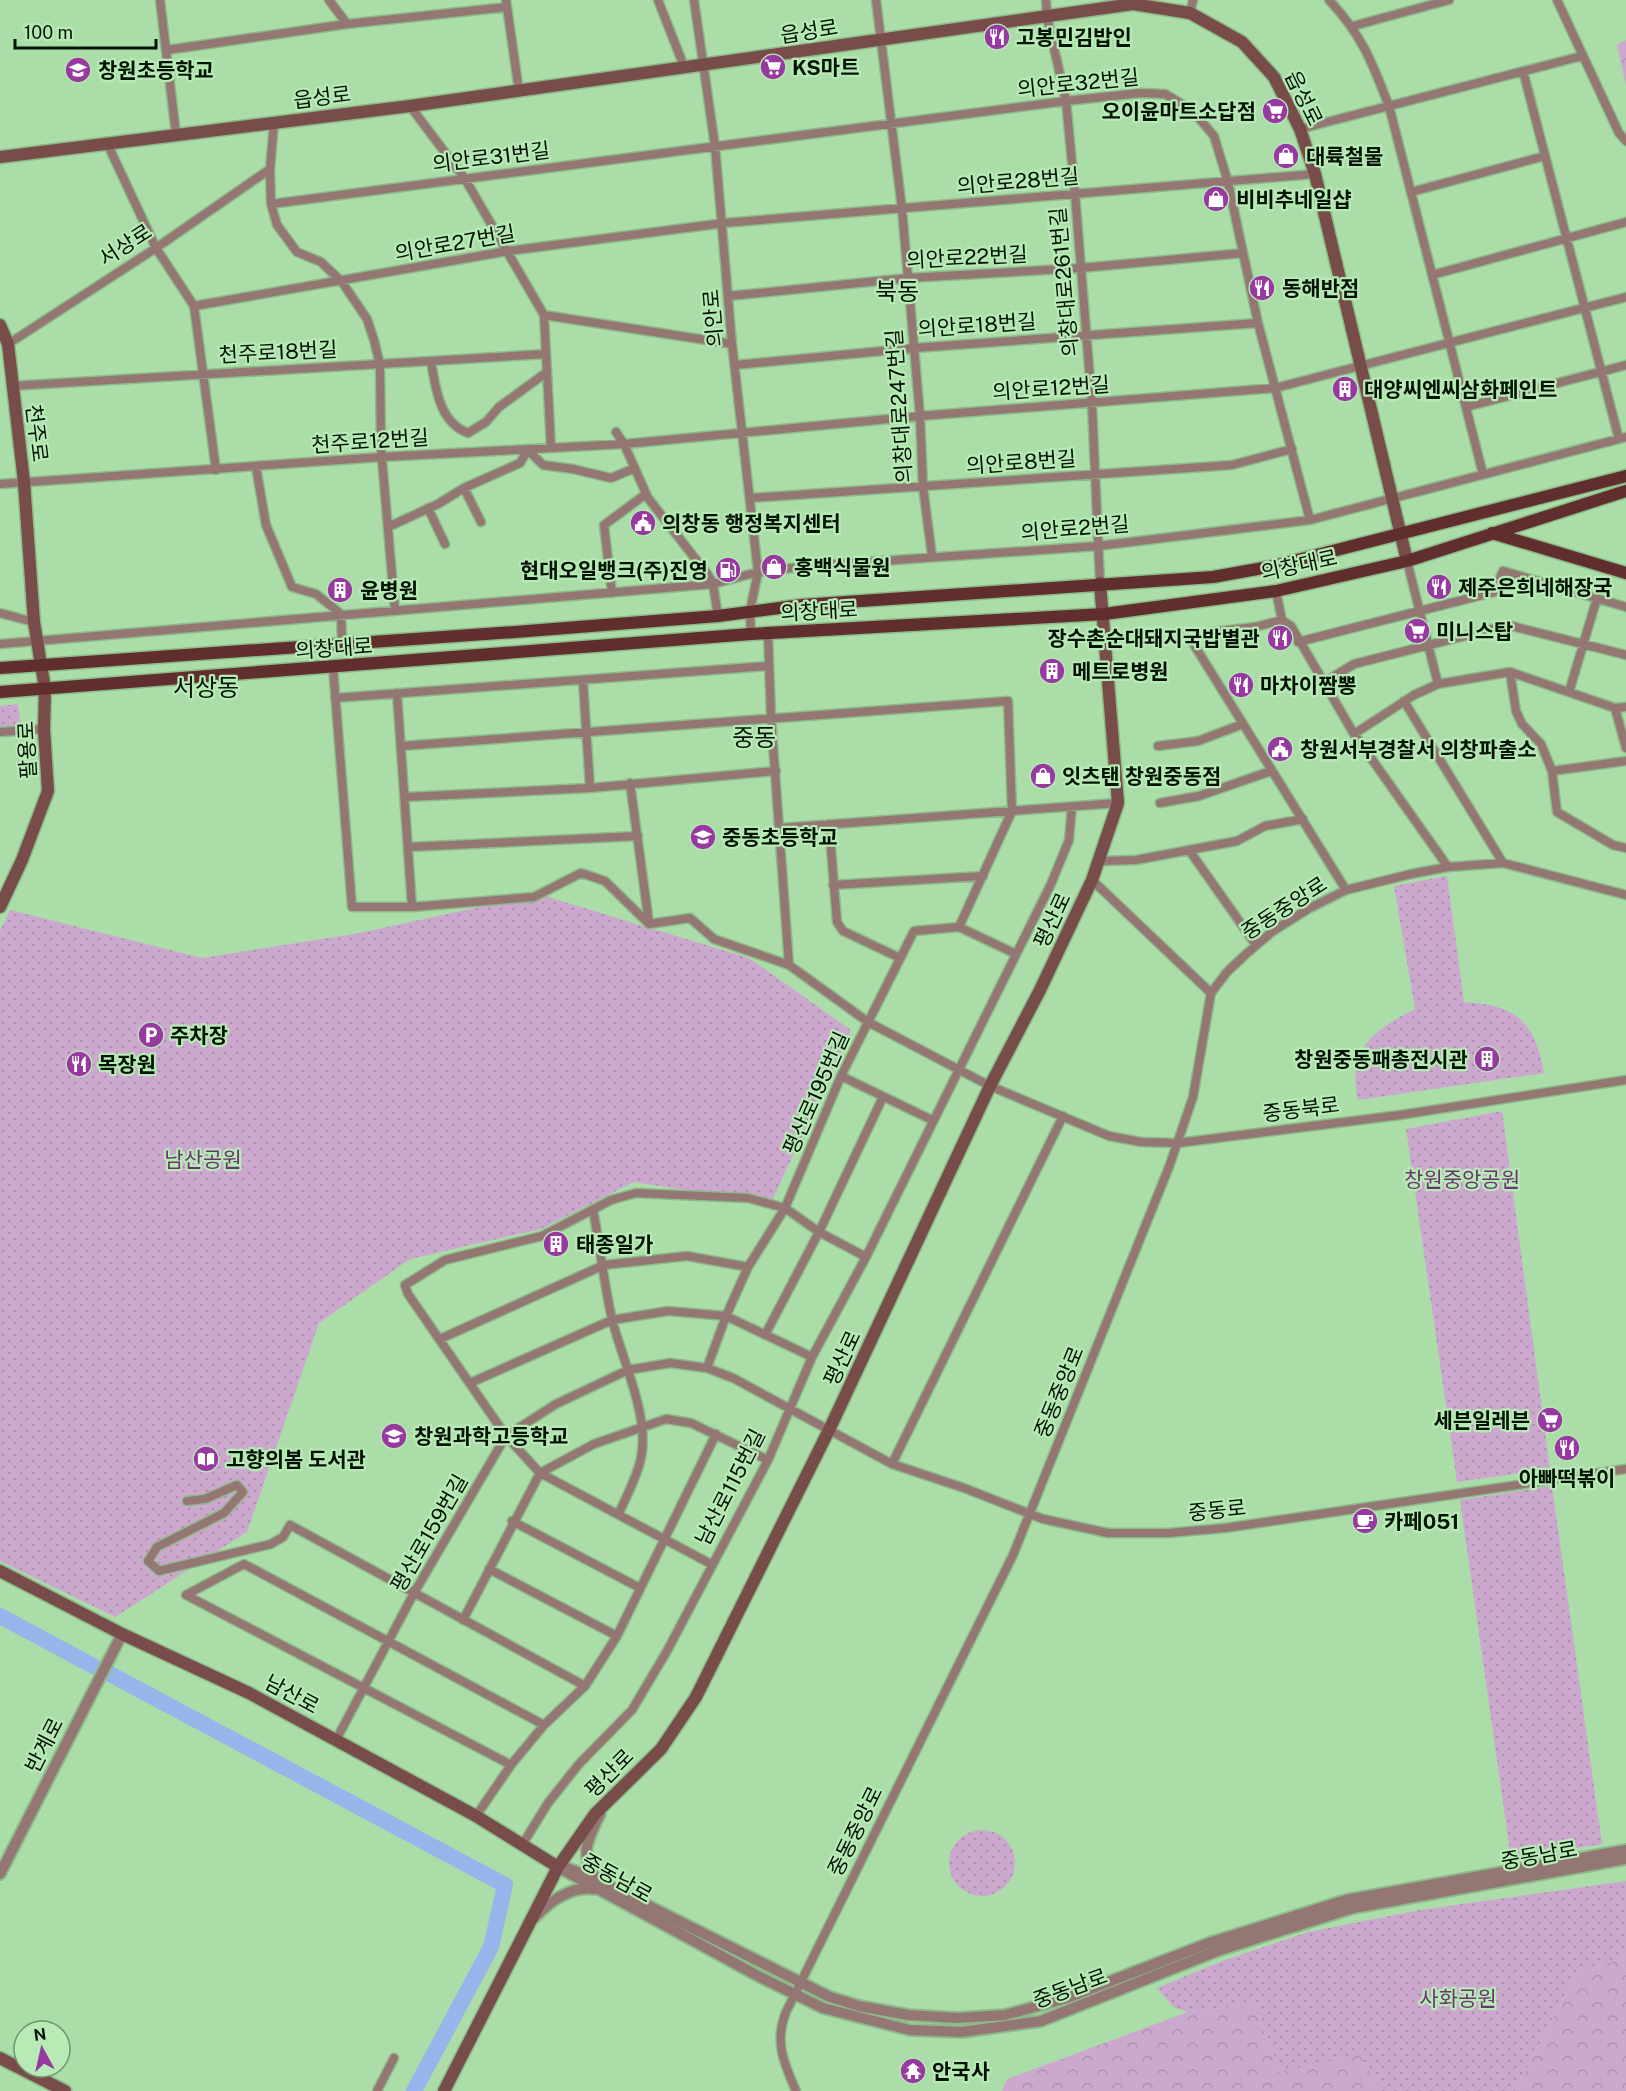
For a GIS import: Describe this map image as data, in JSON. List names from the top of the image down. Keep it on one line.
{"streets":{"main road":["읍성로","천주로","의창대로","팔용로","평산로","남산로"],"street":["의안로32번길","의안로31번길","의안로28번길","의안로27번길","서상로","의안로22번길","의창대로261번길","의안로","의안로18번길","천주로18번길","의안로12번길","의창대로247번길","천주로12번길","의안로8번길","의안로2번길","중동중앙로","평산로195번길","중동북로","남산로115번길","중동로","평산로159번길","반계로","중동남로"]},"crossings":[["읍성로","의안로28번길"],["읍성로","의창대로261번길"],["읍성로","의안로"],["읍성로","의안로12번길"],["읍성로","의창대로247번길"],["읍성로","의안로2번길"],["읍성로","의창대로"],["의안로32번길","의안로31번길"],["의안로32번길","의안로28번길"],["의안로32번길","의안로22번길"],["의안로32번길","의창대로261번길"],["의안로32번길","의안로"],["의안로32번길","의안로18번길"],["의안로32번길","의안로12번길"],["의안로32번길","의창대로247번길"],["의안로32번길","의안로8번길"],["의안로32번길","의안로2번길"],["의안로31번길","의안로"],["의안로28번길","의안로27번길"],["의안로28번길","의창대로261번길"],["의안로28번길","의안로"],["의안로28번길","의창대로247번길"],["의안로27번길","의안로"],["서상로","천주로"],["의안로22번길","의창대로261번길"],["의안로22번길","의안로"],["의안로22번길","의창대로247번길"],["의창대로261번길","의안로18번길"],["의창대로261번길","의안로12번길"],["의창대로261번길","의안로8번길"],["의창대로261번길","의안로2번길"],["의창대로261번길","의창대로"],["의창대로261번길","평산로"],["의안로","의안로18번길"],["의안로","의안로12번길"],["의안로","천주로12번길"],["의안로","의안로8번길"],["의안로","의안로2번길"],["의안로","의창대로"],["의안로18번길","의창대로247번길"],["천주로18번길","천주로"],["의안로12번길","의창대로247번길"],["의안로12번길","천주로12번길"],["의창대로247번길","의안로8번길"],["의창대로247번길","의안로2번길"],["천주로","천주로12번길"],["천주로","의안로2번길"],["천주로","의창대로"],["천주로","팔용로"],["의창대로","팔용로"],["의창대로","평산로"],["중동중앙로","중동북로"],["중동중앙로","중동로"],["중동중앙로","중동남로"],["평산로","중동북로"],["평산로","중동로"],["평산로","평산로159번길"],["평산로","남산로"],["평산로","중동남로"],["평산로195번길","중동북로"],["평산로195번길","평산로159번길"],["중동북로","남산로115번길"],["남산로115번길","평산로159번길"],["남산로115번길","남산로"],["중동로","평산로159번길"],["평산로159번길","남산로"],["남산로","반계로"],["남산로","중동남로"]],"districts":["북동","서상동","중동"],"parks":["남산공원","창원중앙공원","사화공원"],"places":{"restaurant":["고봉민김밥인","동해반점","제주은희네해장국","장수촌순대돼지국밥별관","마차이짬뽕","목장원","아빠떡볶이"],"supermarket":["KS마트","오이윤마트소답점","미니스탑","세븐일레븐"],"school or university":["창원초등학교","중동초등학교","창원과학고등학교"],"shop":["대륙철물","비비추네일샵","홍백식물원","잇츠탠 창원중동점"],"building":["대양씨엔씨삼화페인트","윤병원","메트로병원","창원중동패총전시관","태종일가"],"public building":["의창동 행정복지센터","창원서부경찰서 의창파출소"],"fuel station":["현대오일뱅크(주)진영"],"parking":["주차장"],"library":["고향의봄 도서관"],"cafe":["카페051"],"temple":["안국사"]},"scale_bar":"100 m","north":"top"}
